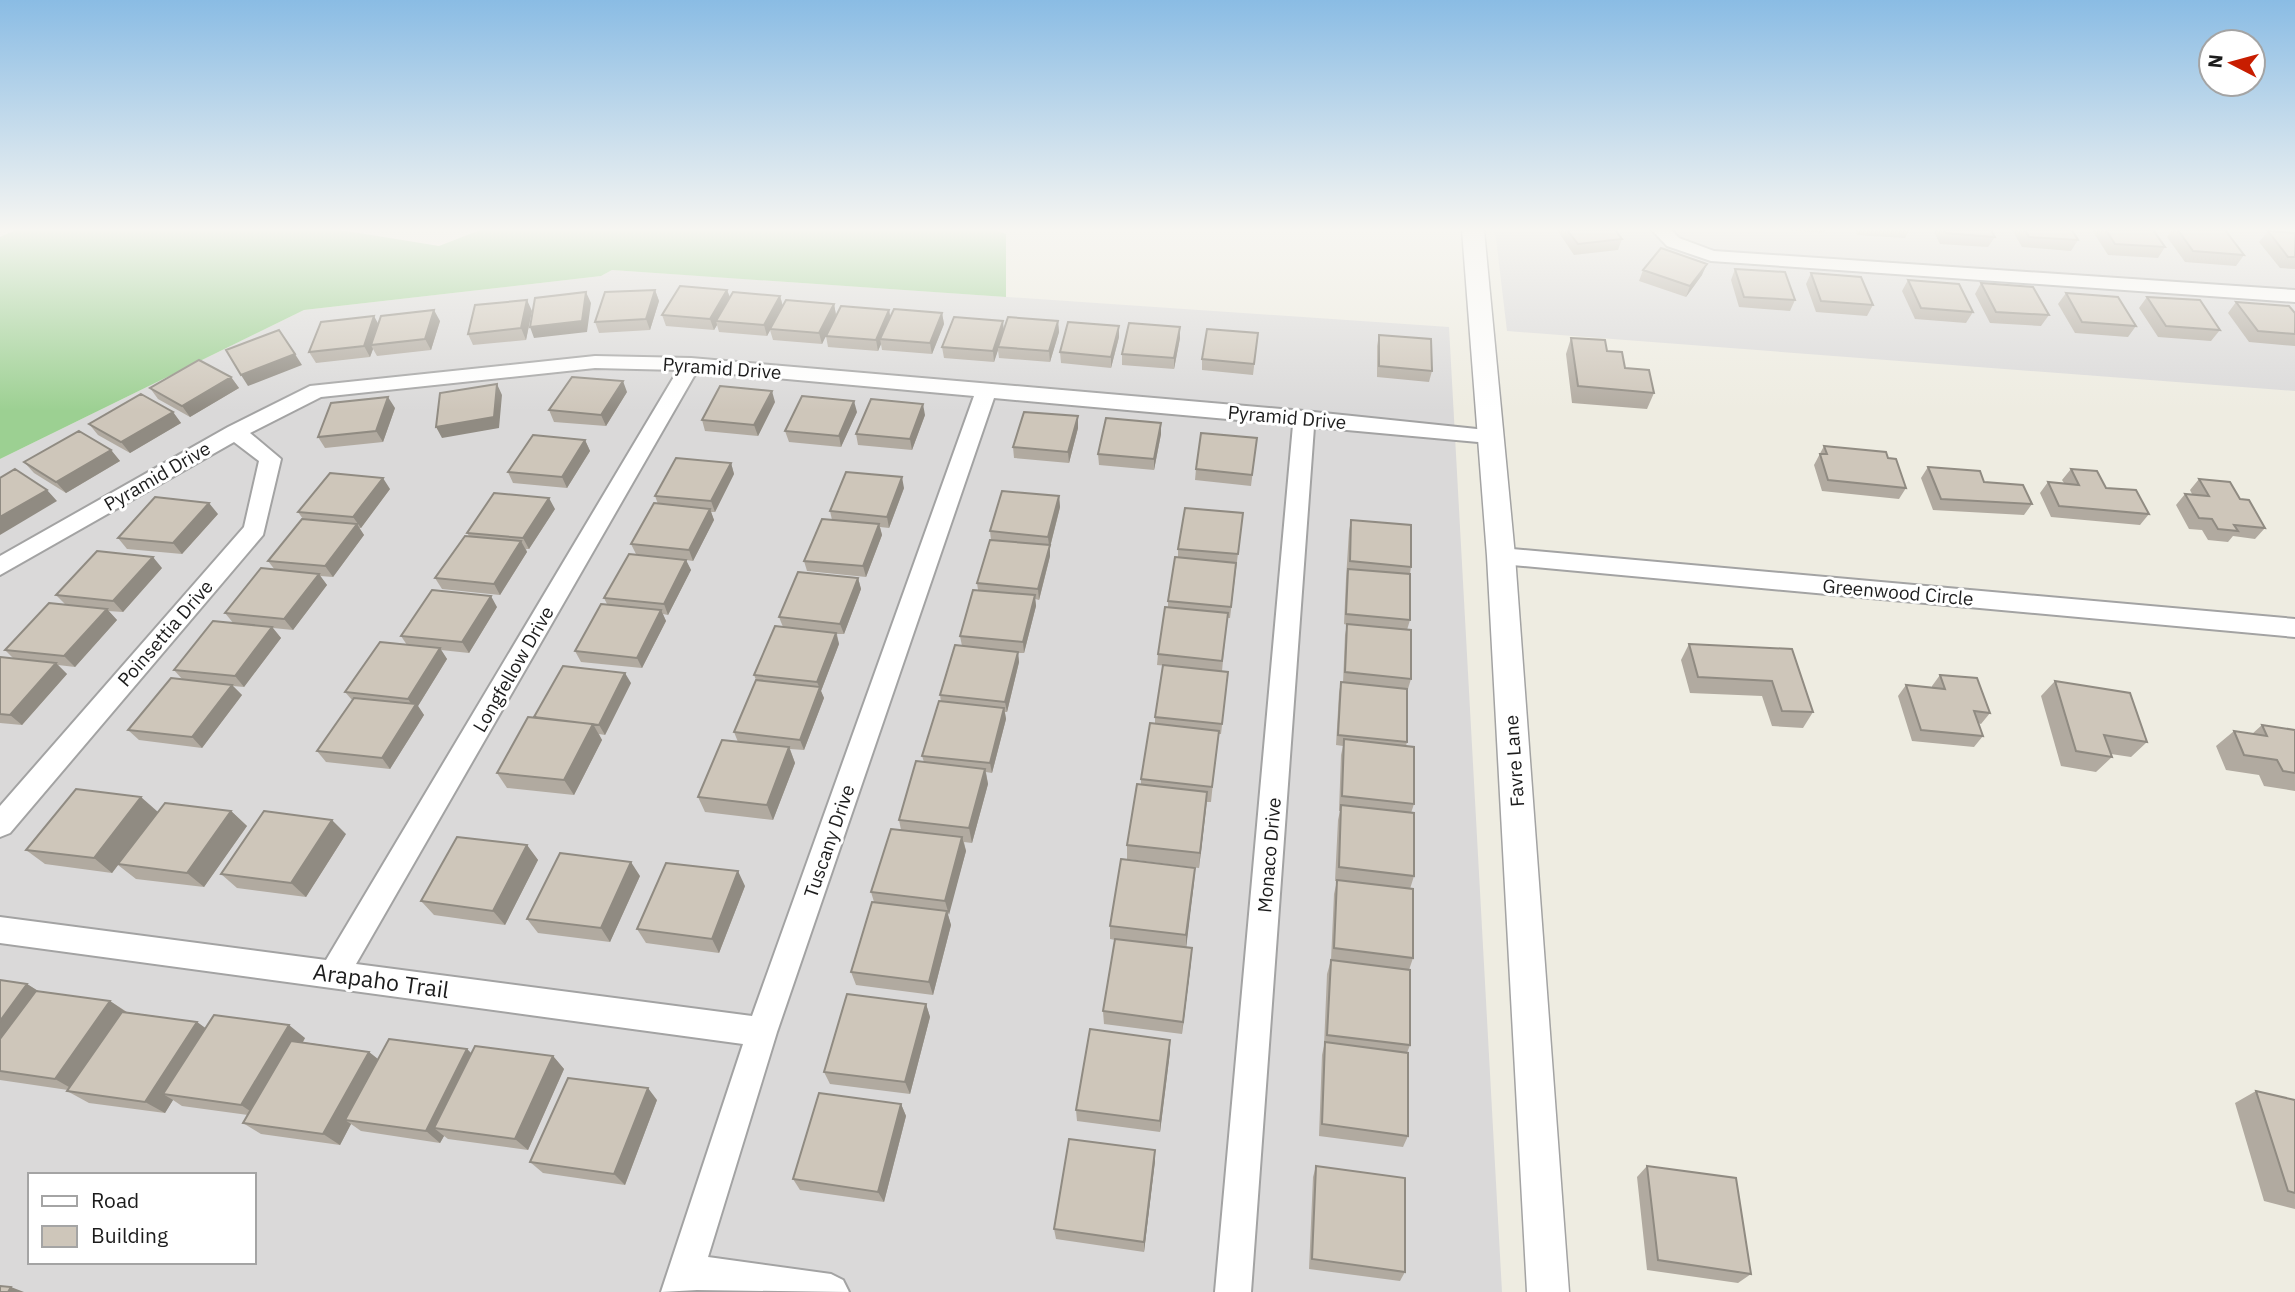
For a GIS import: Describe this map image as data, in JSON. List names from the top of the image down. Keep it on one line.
{"streets":{"street":["Pyramid Drive","Greenwood Circle","Poinsettia Drive","Longfellow Drive","Favre Lane","Tuscany Drive","Monaco Drive","Arapaho Trail"]},"crossings":[["Pyramid Drive","Poinsettia Drive"],["Pyramid Drive","Longfellow Drive"],["Pyramid Drive","Favre Lane"],["Pyramid Drive","Tuscany Drive"],["Pyramid Drive","Monaco Drive"],["Greenwood Circle","Favre Lane"],["Longfellow Drive","Arapaho Trail"],["Tuscany Drive","Arapaho Trail"]],"legend":["Road","Building"],"north":"left"}
